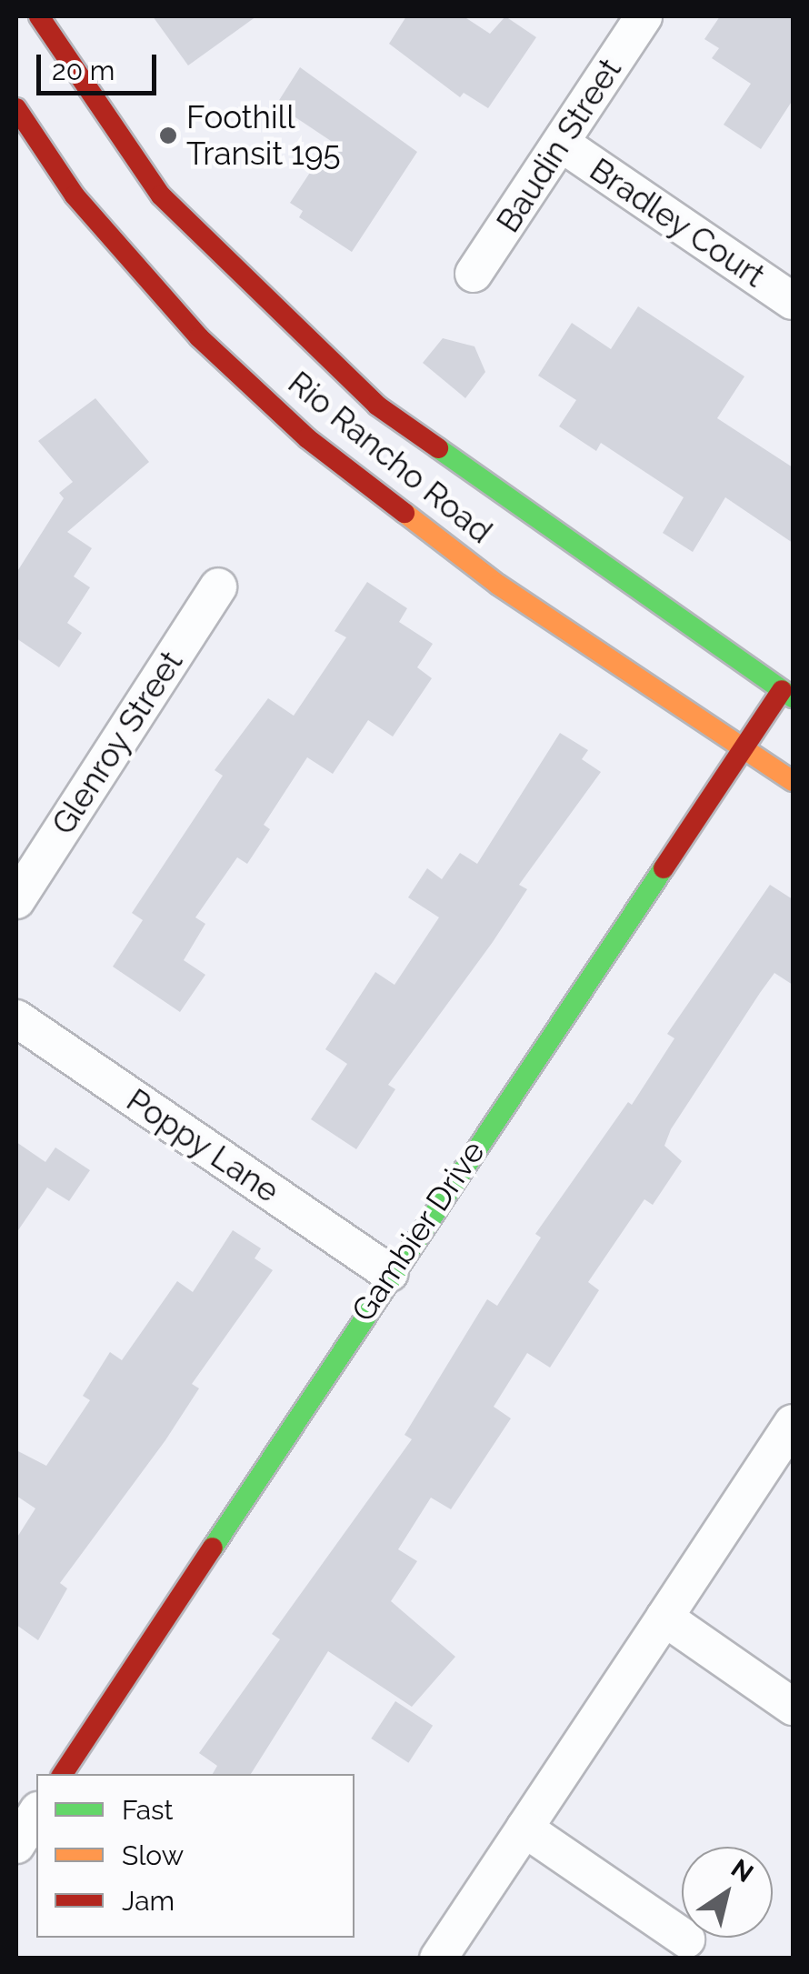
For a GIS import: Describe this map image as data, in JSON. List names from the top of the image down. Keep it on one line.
{"streets":{"main road":["Rio Rancho Road","Gambier Drive"],"street":["Baudin Street","Bradley Court","Glenroy Street","Poppy Lane"]},"crossings":[["Baudin Street","Bradley Court"],["Rio Rancho Road","Gambier Drive"],["Poppy Lane","Gambier Drive"]],"places":["Foothill Transit 195"],"legend":["Fast","Slow","Jam"],"scale_bar":"20 m","north":"top right"}
